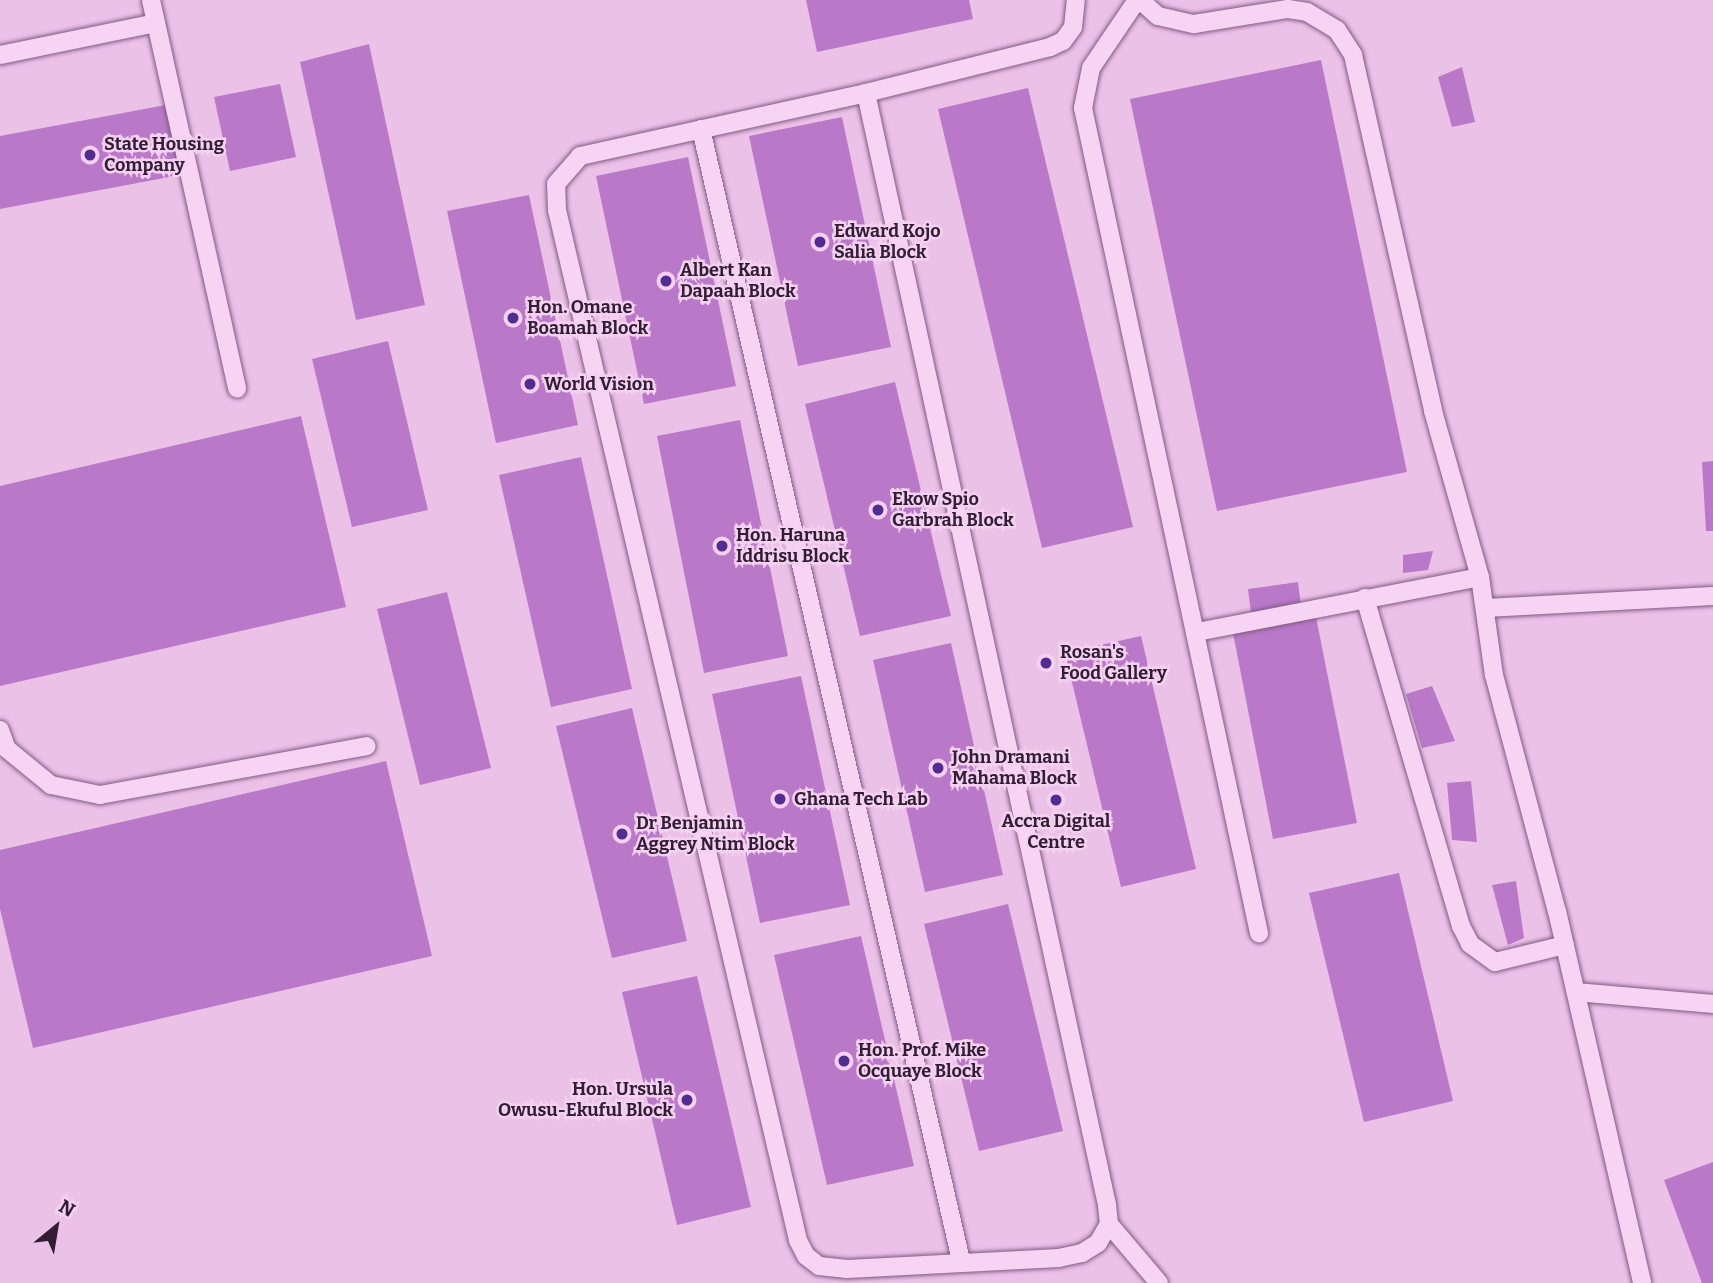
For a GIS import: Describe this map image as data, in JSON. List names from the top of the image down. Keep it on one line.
{"places":["State Housing Company","Edward Kojo Salia Block","Albert Kan Dapaah Block","Hon. Omane Boamah Block","World Vision","Ekow Spio Garbrah Block","Hon. Haruna Iddrisu Block","Rosan's Food Gallery","John Dramani Mahama Block","Ghana Tech Lab","Accra Digital Centre","Dr Benjamin Aggrey Ntim Block","Hon. Prof. Mike Ocquaye Block","Hon. Ursula Owusu-Ekuful Block"],"north":"top right"}
